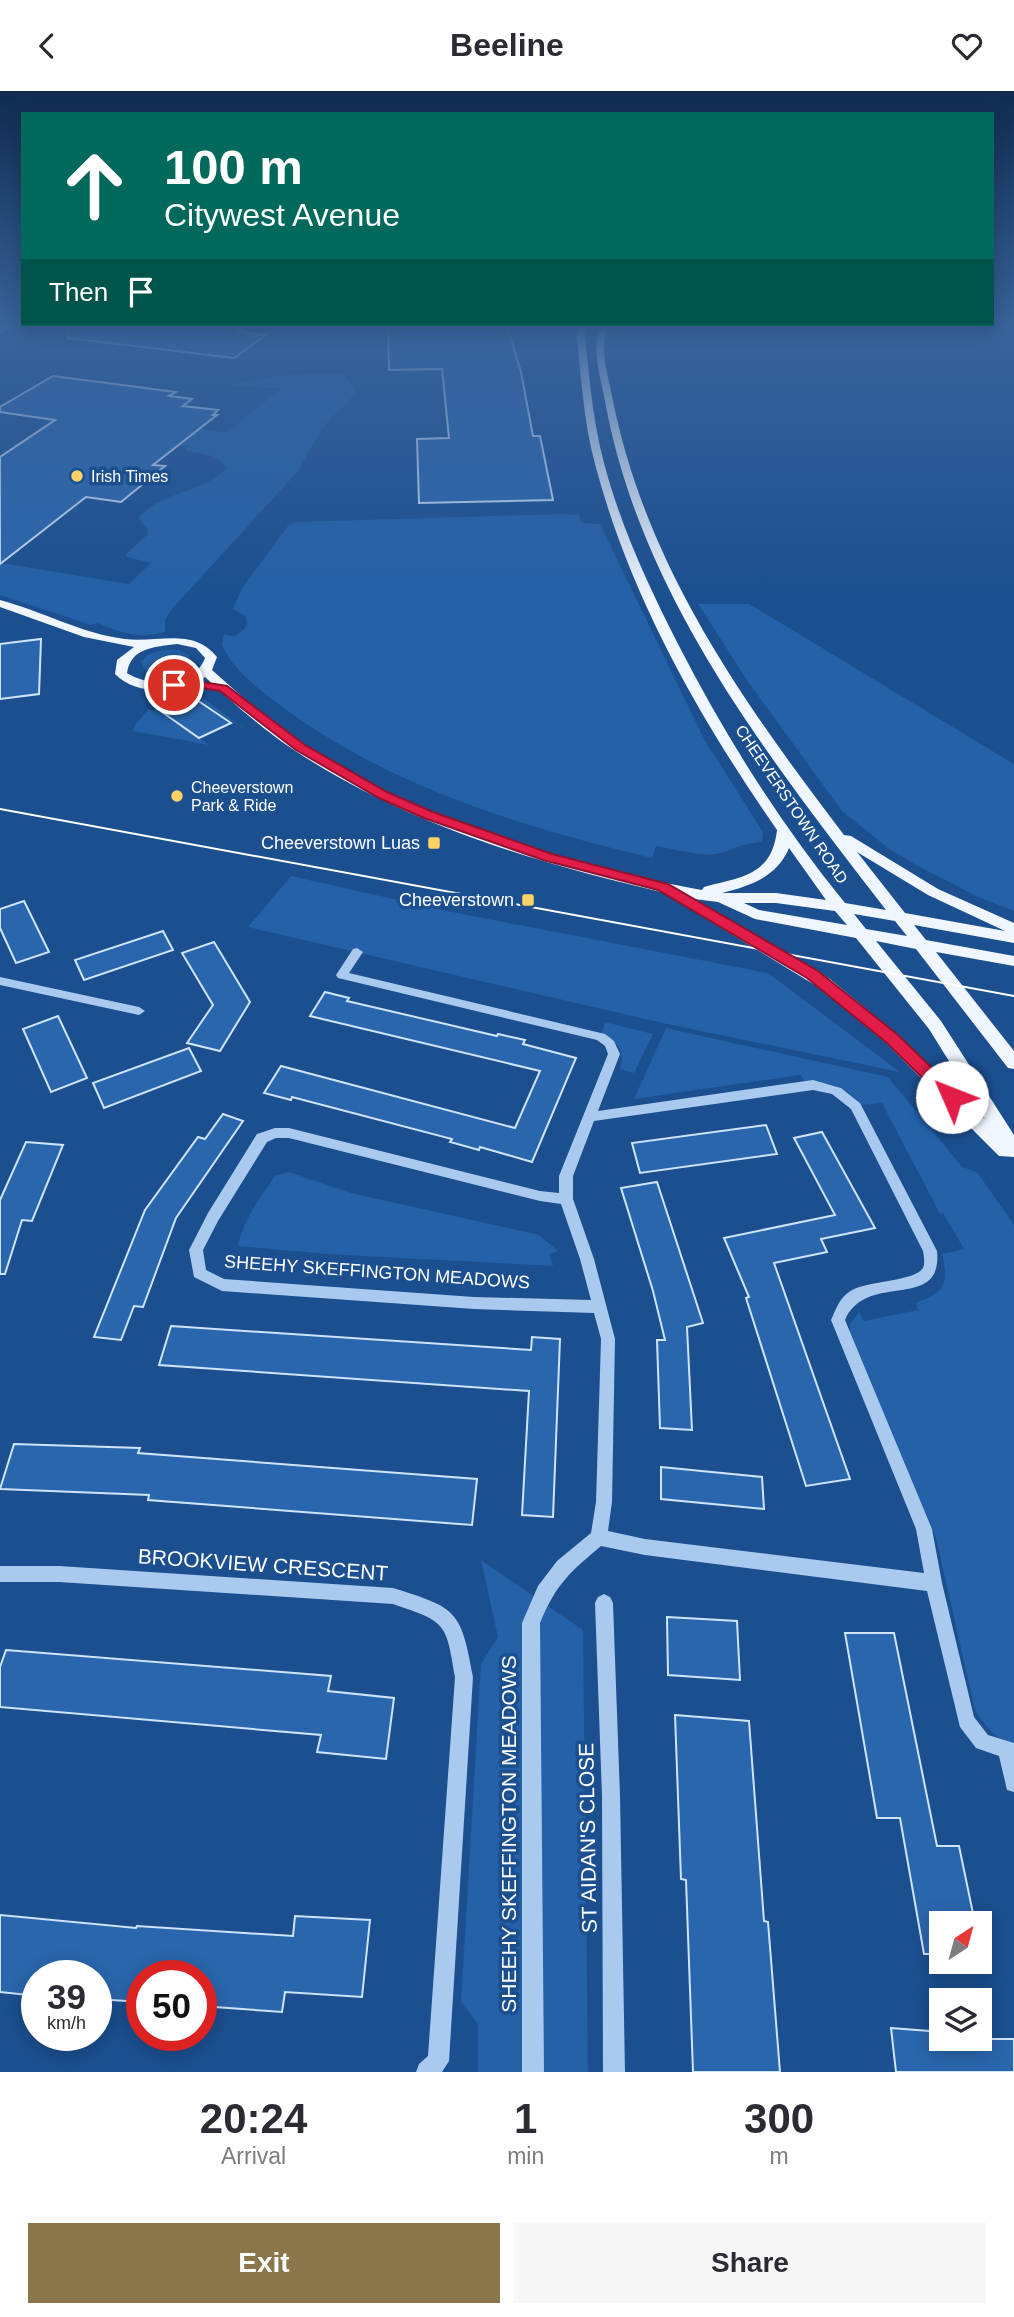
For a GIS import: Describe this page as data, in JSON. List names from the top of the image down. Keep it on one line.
{"streets":{"main road":["CHEEVERSTOWN ROAD"],"street":["SHEEHY SKEFFINGTON MEADOWS","BROOKVIEW CRESCENT","ST AIDAN'S CLOSE"]},"places":{"other":["Irish Times","Cheeverstown Park & Ride"],"transit":["Cheeverstown Luas","Cheeverstown"]},"north":"top right","page":{"header":"Beeline","turn":["100 m","Citywest Avenue"],"then":"Then","speed":"39 km/h","limit":"50","eta":["20:24","Arrival","1","min","300","m"],"buttons":["Exit","Share"]}}
